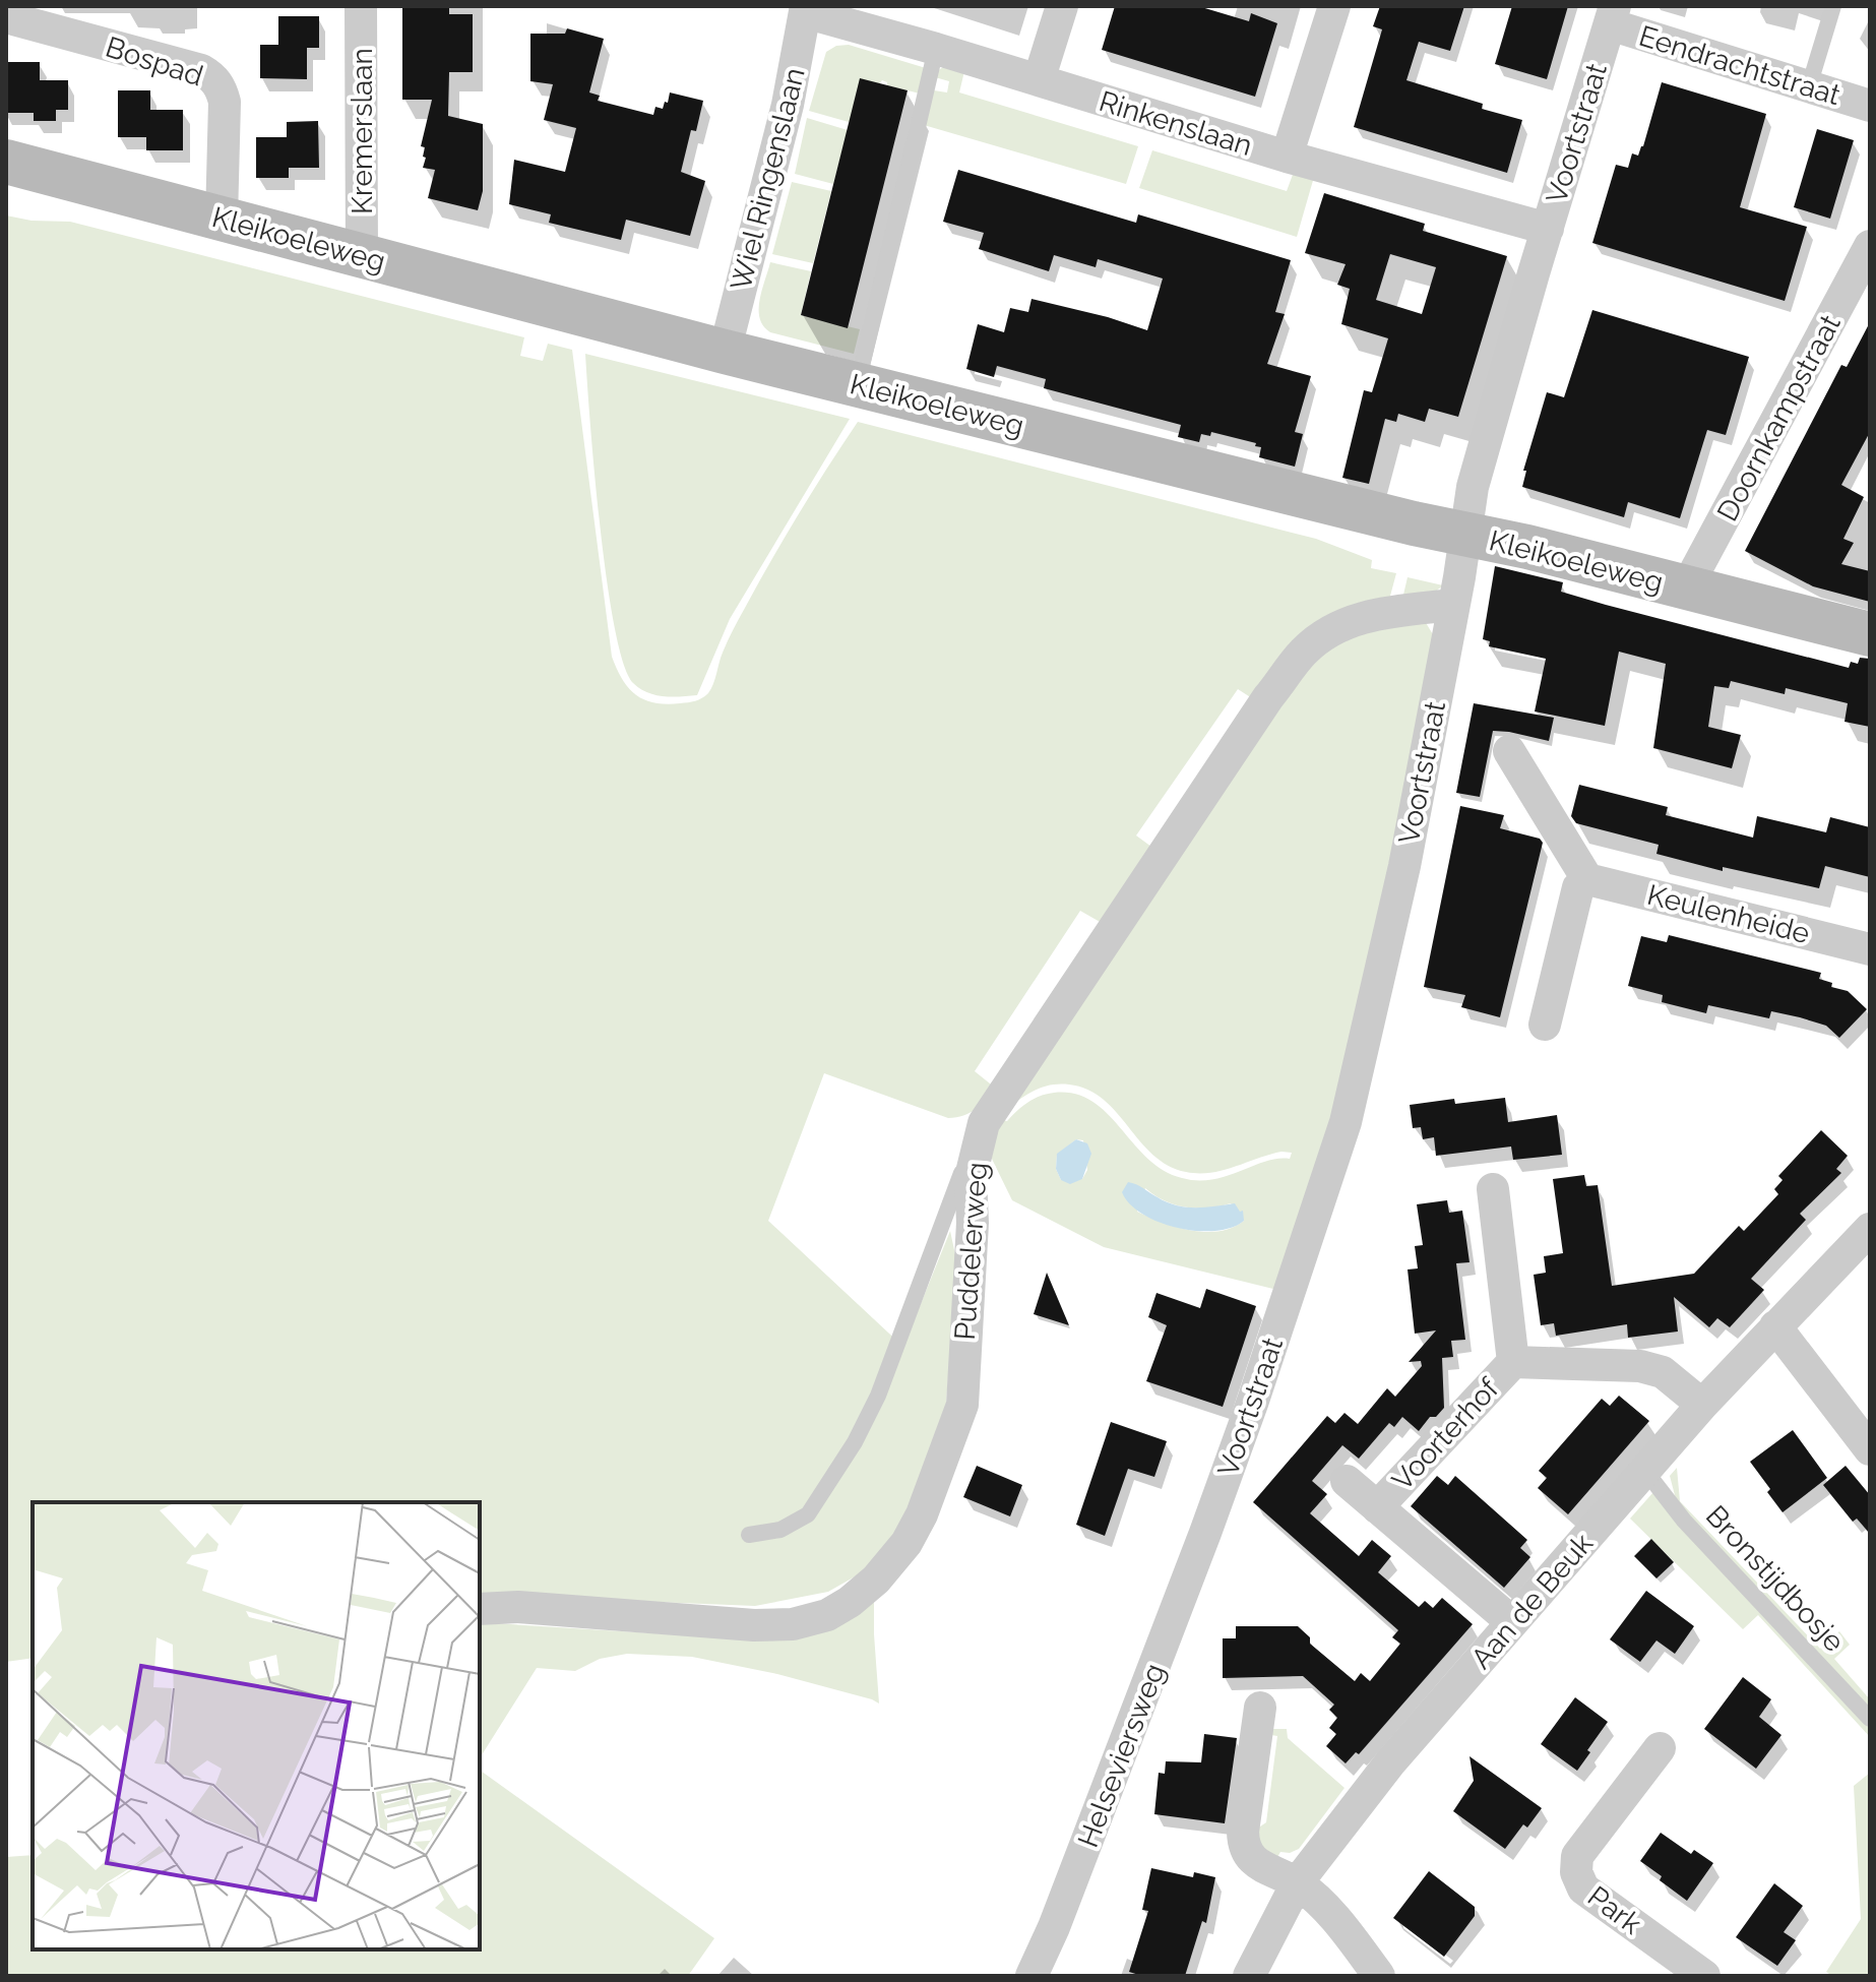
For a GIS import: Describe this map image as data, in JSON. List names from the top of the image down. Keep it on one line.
{"streets":{"street":["Bospad","Eendrachtstraat","Rinkenslaan","Kremerslaan","Voortstraat","Wiel Ringenslaan","Kleikoeleweg","Doornkampstraat","Keulenheide","Puddelerweg","Voorterhof","Aan de Beuk","Helseviersweg","Park"],"lane":["Bronstijdbosje"]},"crossings":[["Bospad","Kleikoeleweg"],["Eendrachtstraat","Voortstraat"],["Rinkenslaan","Voortstraat"],["Rinkenslaan","Wiel Ringenslaan"],["Kremerslaan","Kleikoeleweg"],["Voortstraat","Kleikoeleweg"],["Voortstraat","Puddelerweg"],["Voortstraat","Helseviersweg"],["Wiel Ringenslaan","Kleikoeleweg"],["Kleikoeleweg","Doornkampstraat"],["Voorterhof","Aan de Beuk"],["Bronstijdbosje","Aan de Beuk"]]}
